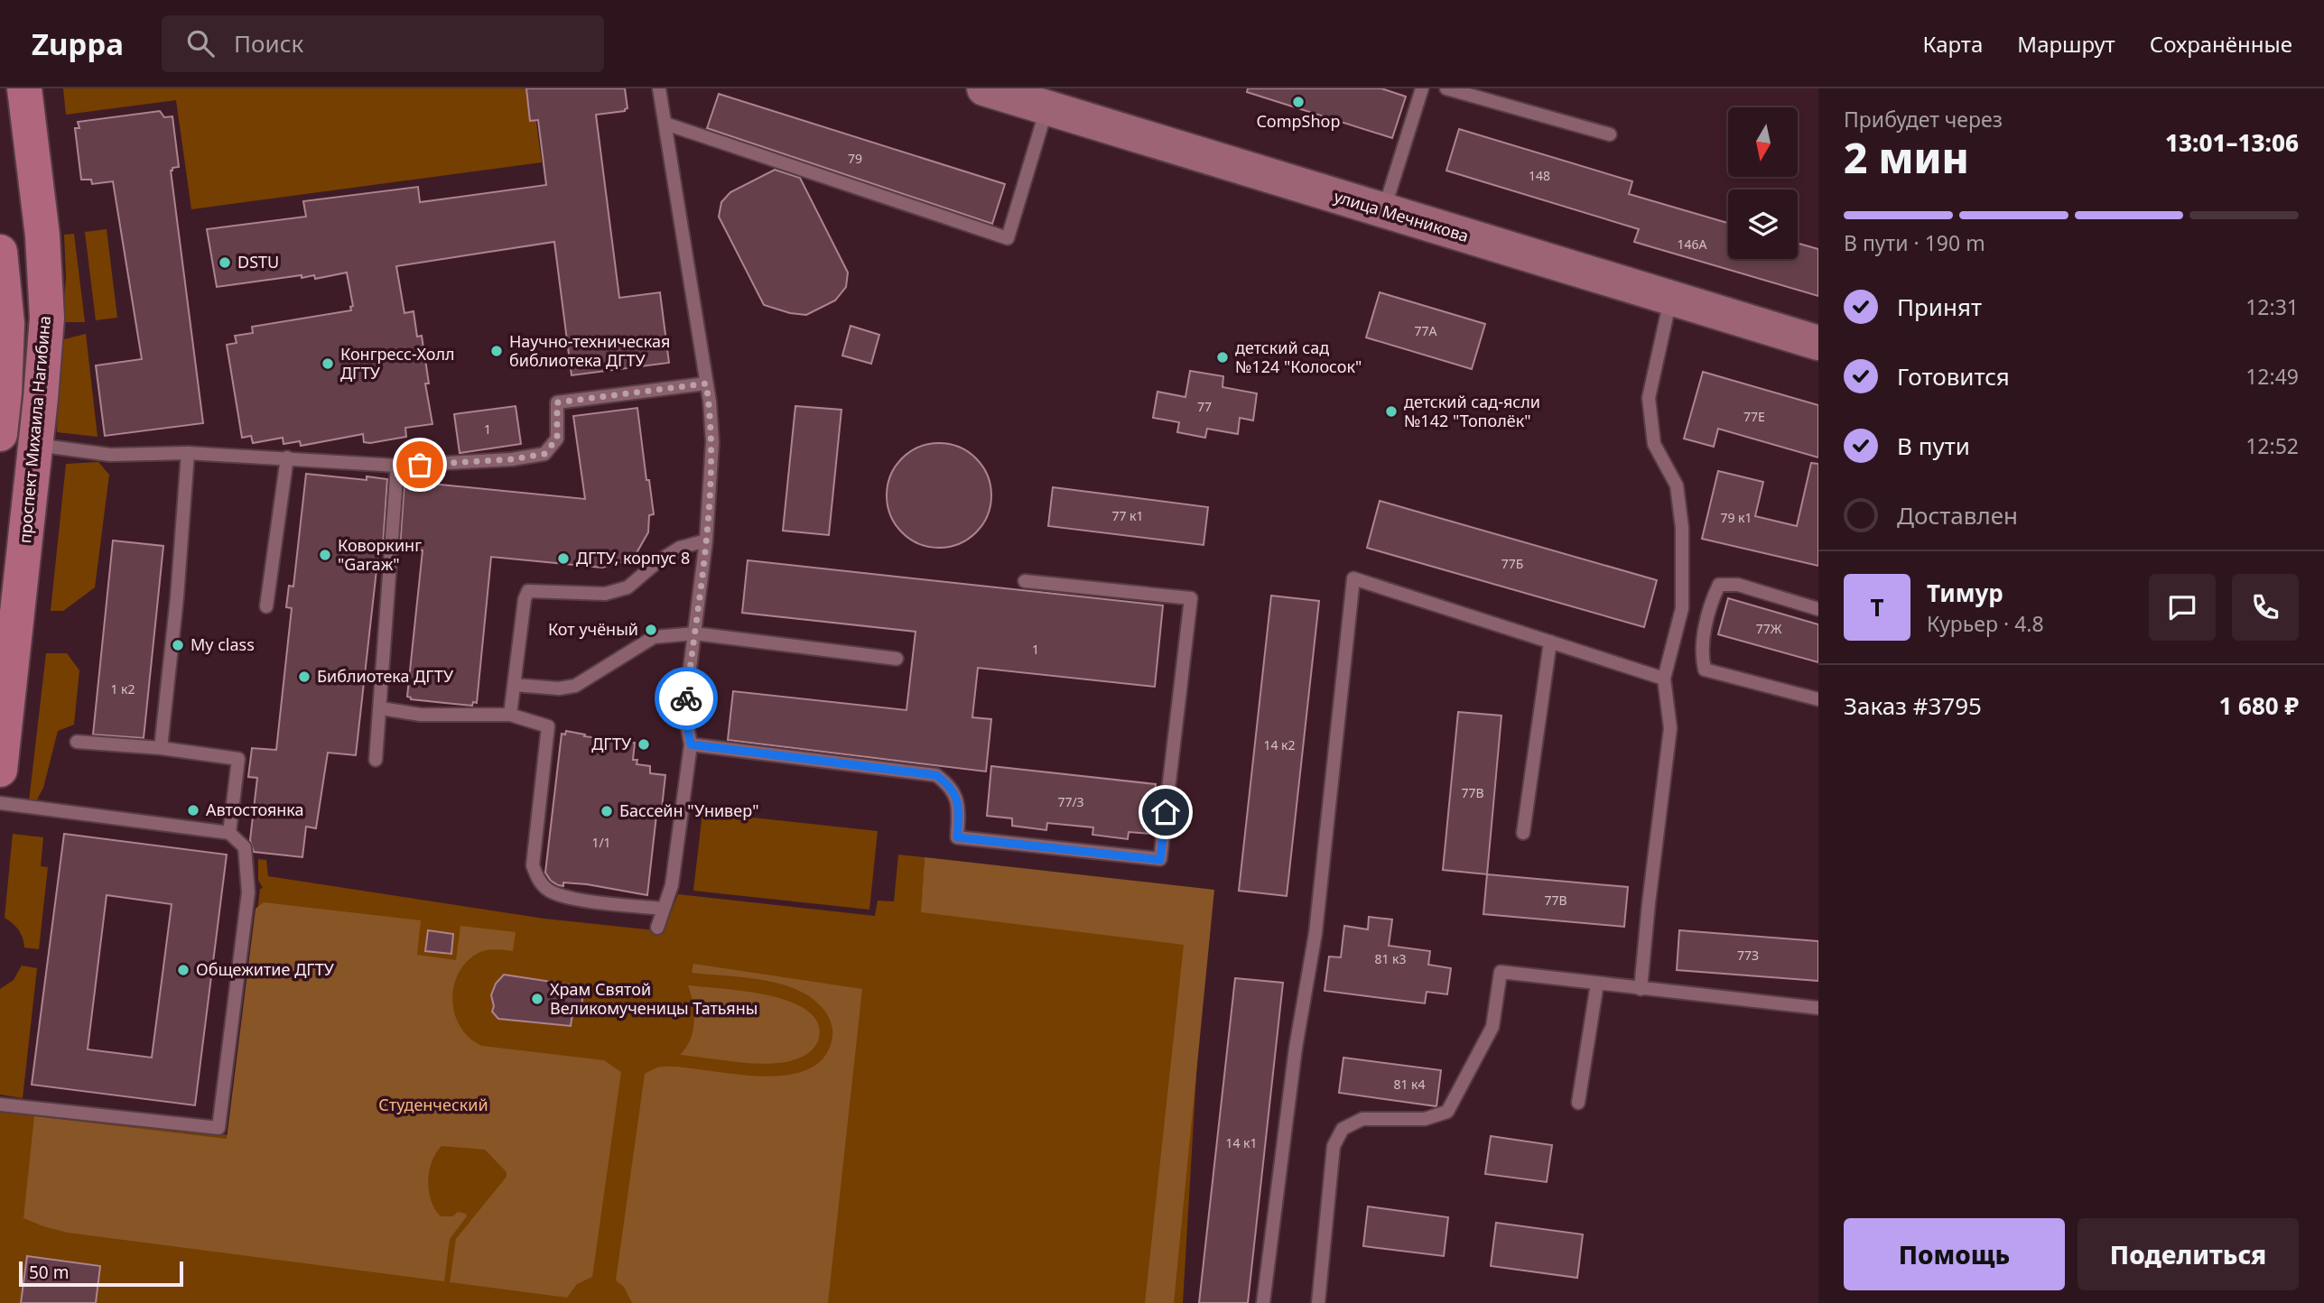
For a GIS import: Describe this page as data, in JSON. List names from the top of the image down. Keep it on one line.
{"streets":{"main road":["улица Мечникова","проспект Михаила Нагибина"]},"parks":["Студенческий"],"places":["CompShop","DSTU","Научно-техническая библиотека ДГТУ","детский сад №124 \"Колосок\"","Конгресс-Холл ДГТУ","детский сад-ясли №142 \"Тополёк\"","Коворкинг \"Gаraж\"","ДГТУ, корпус 8","Кот учёный","My class","Библиотека ДГТУ","ДГТУ","Автостоянка","Бассейн \"Универ\"","Общежитие ДГТУ","Храм Святой Великомученицы Татьяны"],"house_numbers":["79","148","146А","77А","77","77Е","1","77 к1","79 к1","77Б","77Ж","1","1 к2","14 к2","77В","77/3","1/1","77В","77З","81 к3","81 к4","14 к1"],"scale_bar":"50 m","north":"bottom","page":{"header":"Zuppa","search":"Поиск","nav":["Карта","Маршрут","Сохранённые"],"heading":["2 мин","Прибудет через","13:01–13:06"],"panel":["Тимур","Курьер · 4.8","Заказ #3795","1 680 ₽"],"bar":"В пути · 190 m","list":[["Принят","12:31"],["Готовится","12:49"],["В пути","12:52"],"Доставлен"],"round":"Т","buttons":["Помощь","Поделиться"],"scale":"50 m"}}
